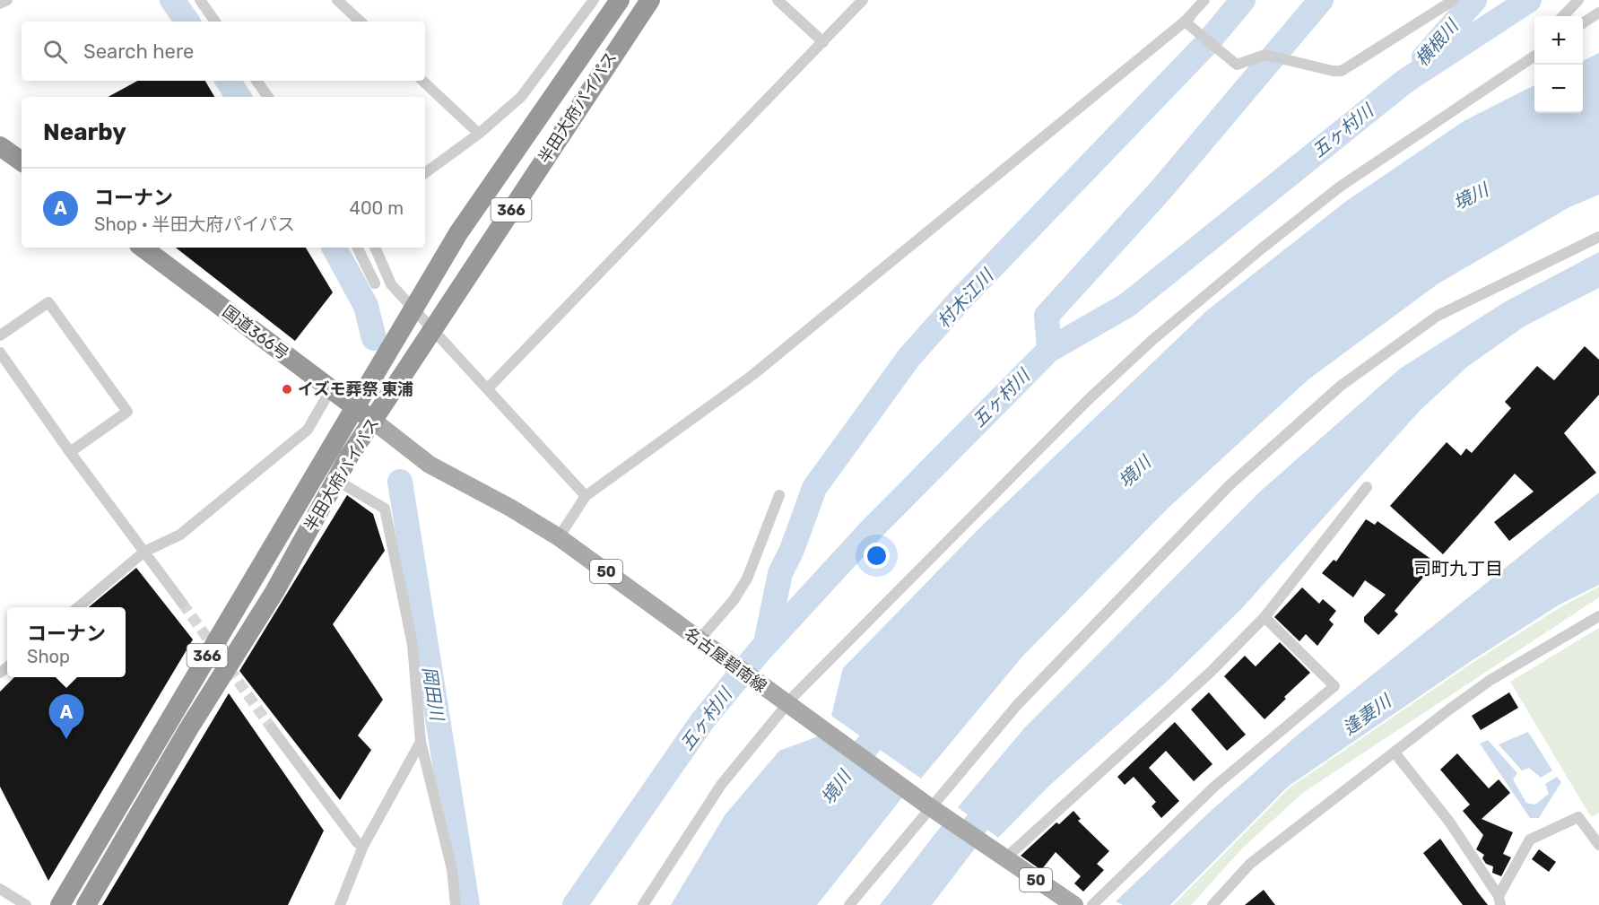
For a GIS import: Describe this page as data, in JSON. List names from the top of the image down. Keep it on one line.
{"streets":{"highway":["半田大府パイパス","366","国道366号"],"main road":["50","名古屋碧南線"]},"crossings":[["半田大府パイパス","国道366号"],["半田大府パイパス","名古屋碧南線"],["国道366号","名古屋碧南線"]],"districts":["司町九丁目"],"water":["横根川","五ヶ村川","境川","村木江川","岡田川","逢妻川"],"places":["イズモ葬祭 東浦"],"page":{"map_buttons":["+","−"],"search":"Search here","heading":"Nearby","list":[{"mark":"A","name":"コーナン","note":"Shop · 半田大府パイパス","value":"400 m"}],"popup":["コーナン","Shop"],"pins":"A"}}
